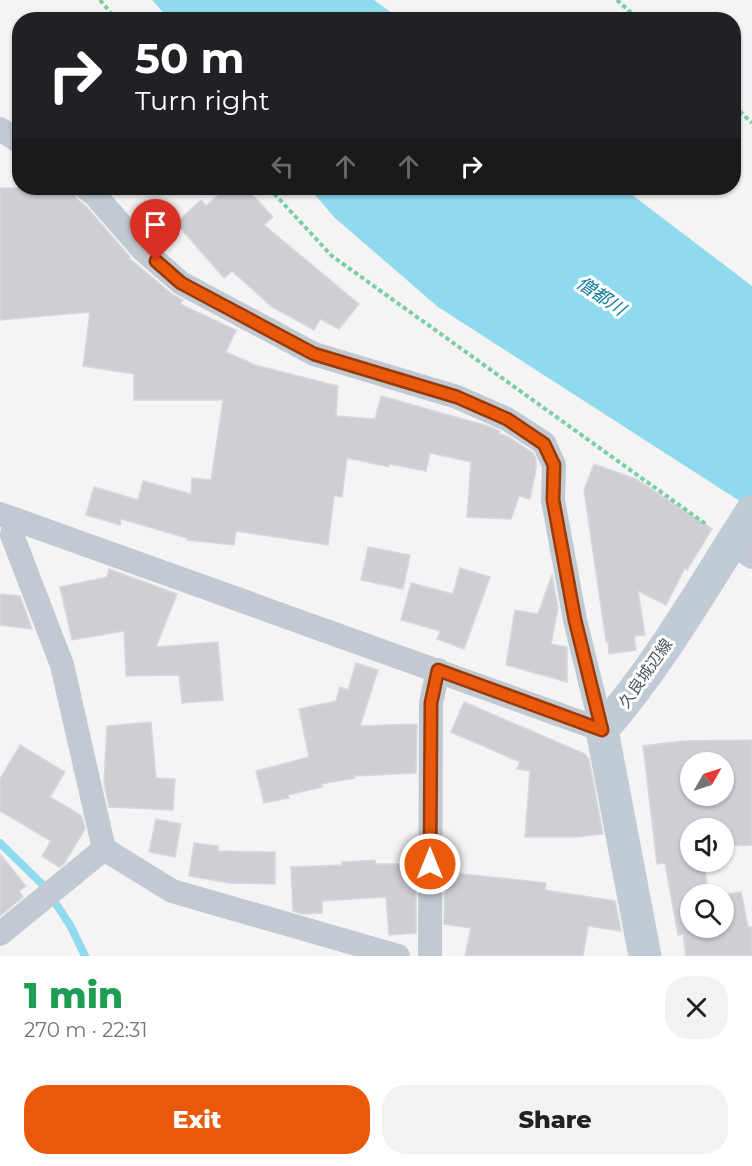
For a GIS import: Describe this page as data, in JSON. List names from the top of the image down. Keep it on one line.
{"streets":{"main road":["久良城辺線"]},"water":["僧都川"],"north":"top right","page":{"turn":["50 m","Turn right"],"heading":["1 min","270 m · 22:31"],"buttons":["Exit","Share"]}}
